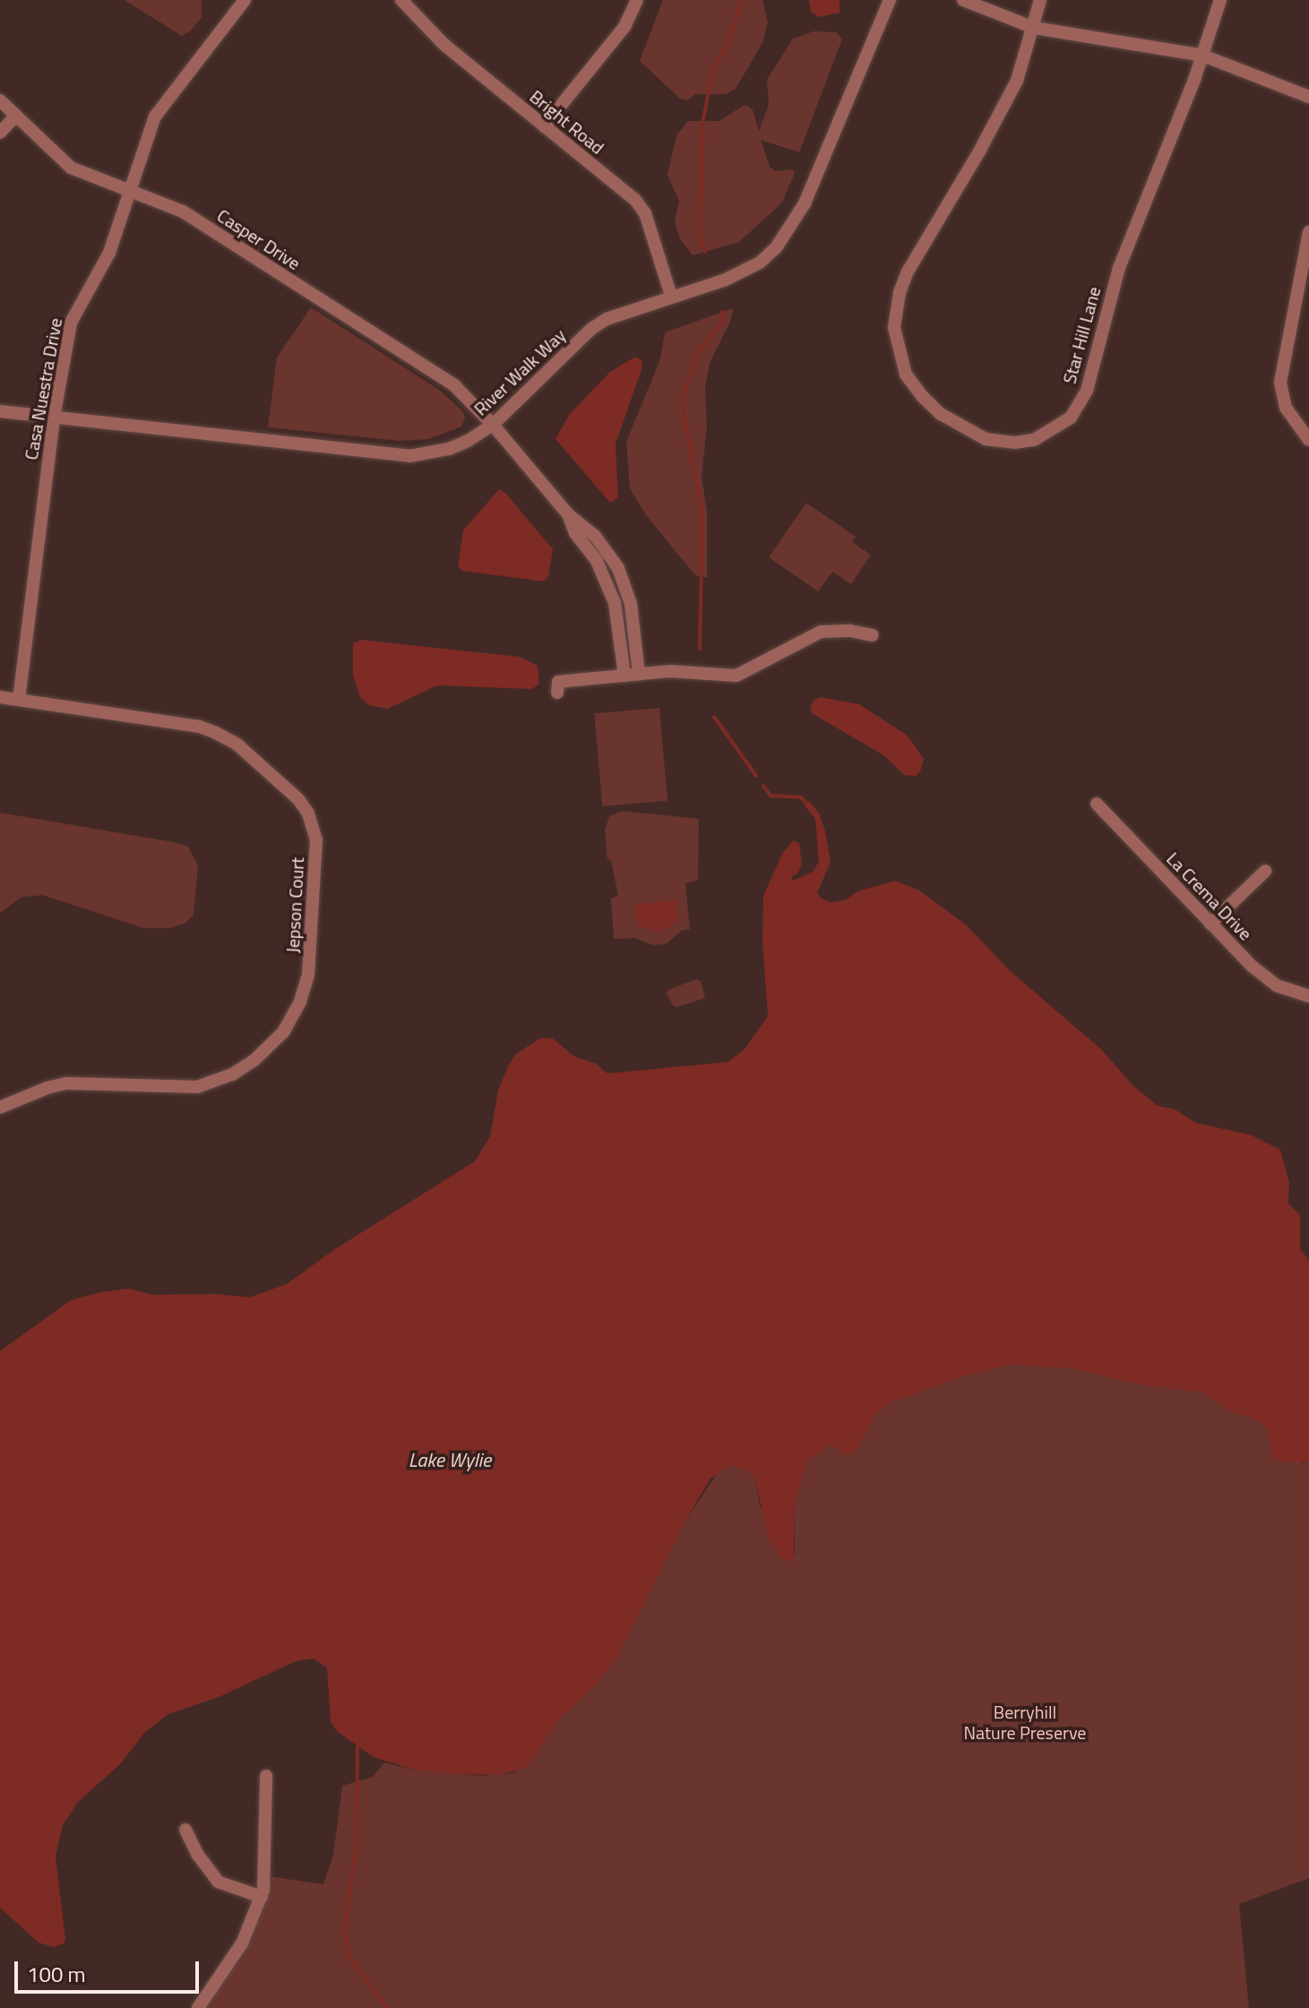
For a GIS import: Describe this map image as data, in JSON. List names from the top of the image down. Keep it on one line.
{"streets":{"street":["Bright Road","Casper Drive","Star Hill Lane","River Walk Way","Casa Nuestra Drive","La Crema Drive","Jepson Court"]},"crossings":[["Bright Road","River Walk Way"],["Casper Drive","River Walk Way"],["Casper Drive","Casa Nuestra Drive"],["River Walk Way","Casa Nuestra Drive"],["Casa Nuestra Drive","Jepson Court"]],"water":["Lake Wylie"],"parks":["Berryhill Nature Preserve"],"scale_bar":"100 m"}
